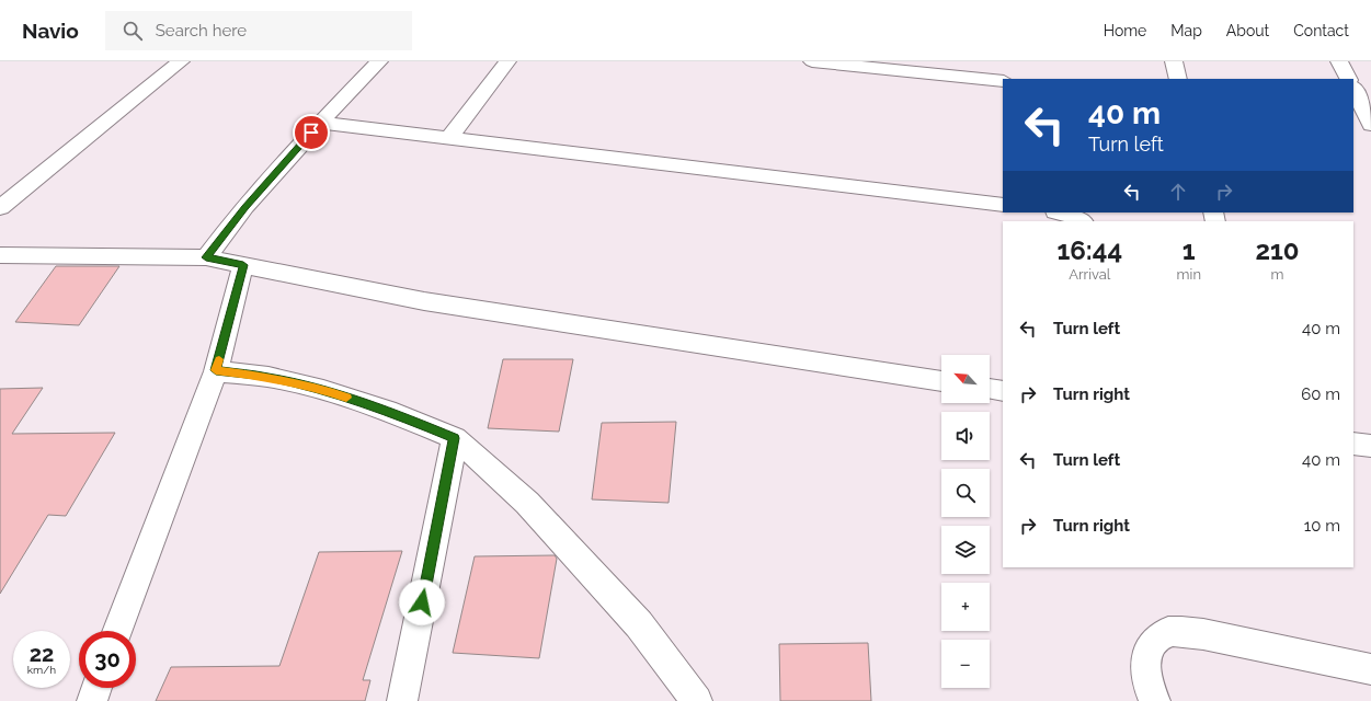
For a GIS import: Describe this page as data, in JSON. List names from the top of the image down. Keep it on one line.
{"north":"top left","page":{"header":"Navio","search":"Search here","nav":["Home","Map","About","Contact"],"turn":["40 m","Turn left"],"eta":["16:44","Arrival","1","min","210","m"],"list":[{"name":"Turn left","value":"40 m"},{"name":"Turn right","value":"60 m"},{"name":"Turn left","value":"40 m"},{"name":"Turn right","value":"10 m"}],"map_buttons":["+","−"],"speed":"22 km/h","limit":"30"}}
